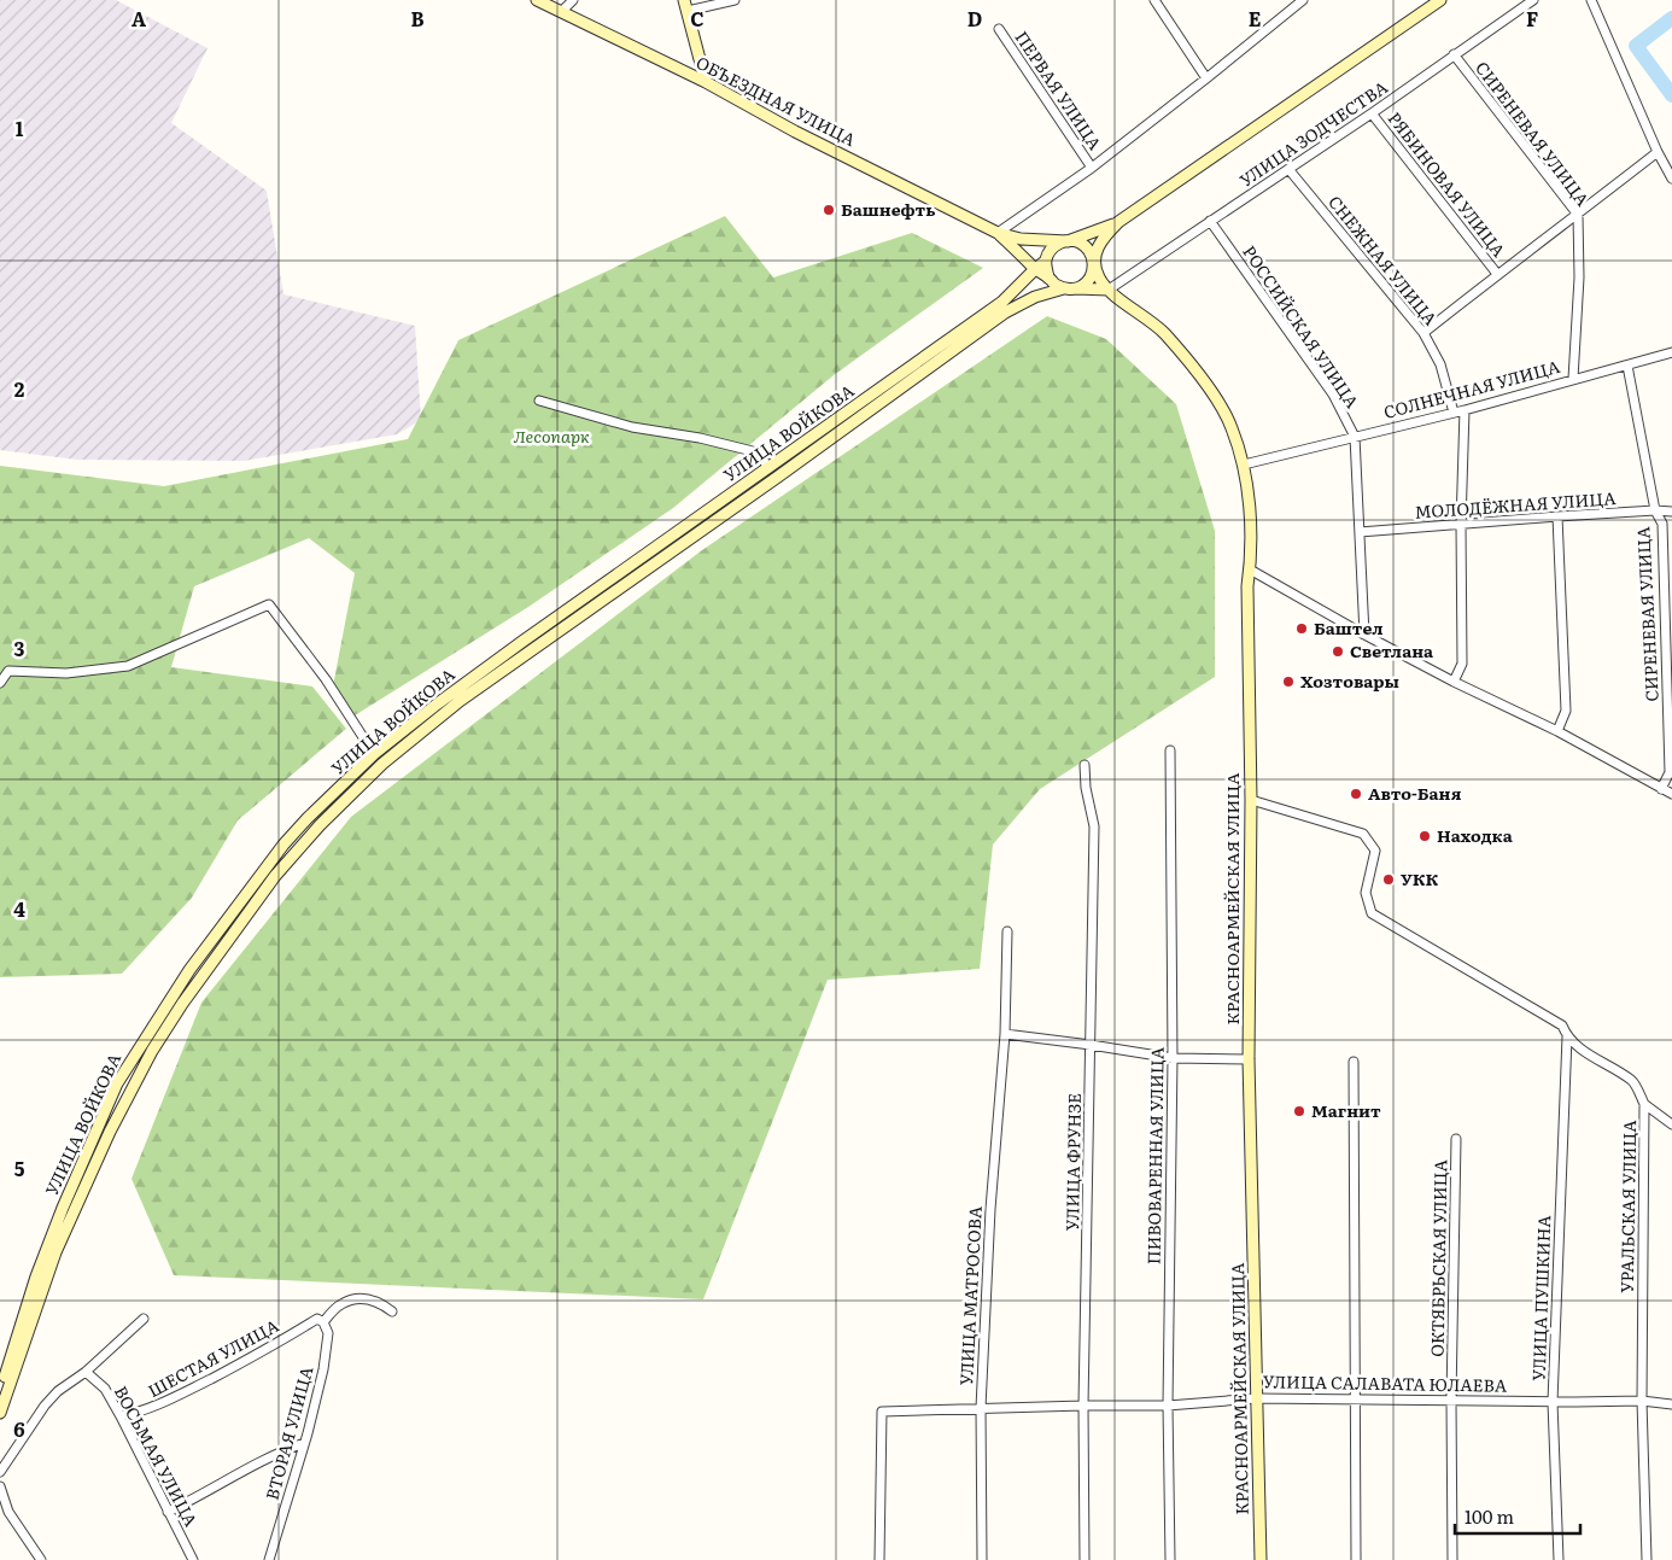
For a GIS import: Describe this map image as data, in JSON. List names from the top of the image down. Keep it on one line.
{"streets":{"main road":["ОБЪЕЗДНАЯ УЛИЦА","УЛИЦА ВОЙКОВА","КРАСНОАРМЕЙСКАЯ УЛИЦА"],"street":["ПЕРВАЯ УЛИЦА","УЛИЦА ЗОДЧЕСТВА","СИРЕНЕВАЯ УЛИЦА","РЯБИНОВАЯ УЛИЦА","СНЕЖНАЯ УЛИЦА","РОССИЙСКАЯ УЛИЦА","СОЛНЕЧНАЯ УЛИЦА","МОЛОДЁЖНАЯ УЛИЦА","ПИВОВАРЕННАЯ УЛИЦА","УЛИЦА ФРУНЗЕ","УРАЛЬСКАЯ УЛИЦА","ОКТЯБРЬСКАЯ УЛИЦА","УЛИЦА МАТРОСОВА","УЛИЦА ПУШКИНА","ШЕСТАЯ УЛИЦА","УЛИЦА САЛАВАТА ЮЛАЕВА","ВТОРАЯ УЛИЦА","ВОСЬМАЯ УЛИЦА"]},"crossings":[["УЛИЦА ЗОДЧЕСТВА","СИРЕНЕВАЯ УЛИЦА"],["УЛИЦА ЗОДЧЕСТВА","РЯБИНОВАЯ УЛИЦА"],["УЛИЦА ЗОДЧЕСТВА","СНЕЖНАЯ УЛИЦА"],["УЛИЦА ЗОДЧЕСТВА","РОССИЙСКАЯ УЛИЦА"],["УЛИЦА ЗОДЧЕСТВА","КРАСНОАРМЕЙСКАЯ УЛИЦА"],["СИРЕНЕВАЯ УЛИЦА","СОЛНЕЧНАЯ УЛИЦА"],["СИРЕНЕВАЯ УЛИЦА","МОЛОДЁЖНАЯ УЛИЦА"],["СНЕЖНАЯ УЛИЦА","СОЛНЕЧНАЯ УЛИЦА"],["РОССИЙСКАЯ УЛИЦА","СОЛНЕЧНАЯ УЛИЦА"],["РОССИЙСКАЯ УЛИЦА","МОЛОДЁЖНАЯ УЛИЦА"],["СОЛНЕЧНАЯ УЛИЦА","КРАСНОАРМЕЙСКАЯ УЛИЦА"],["КРАСНОАРМЕЙСКАЯ УЛИЦА","УРАЛЬСКАЯ УЛИЦА"],["КРАСНОАРМЕЙСКАЯ УЛИЦА","УЛИЦА САЛАВАТА ЮЛАЕВА"],["ПИВОВАРЕННАЯ УЛИЦА","УЛИЦА САЛАВАТА ЮЛАЕВА"],["УЛИЦА ФРУНЗЕ","УЛИЦА САЛАВАТА ЮЛАЕВА"],["УРАЛЬСКАЯ УЛИЦА","УЛИЦА ПУШКИНА"],["УРАЛЬСКАЯ УЛИЦА","УЛИЦА САЛАВАТА ЮЛАЕВА"],["ОКТЯБРЬСКАЯ УЛИЦА","УЛИЦА САЛАВАТА ЮЛАЕВА"],["УЛИЦА МАТРОСОВА","УЛИЦА САЛАВАТА ЮЛАЕВА"],["УЛИЦА ПУШКИНА","УЛИЦА САЛАВАТА ЮЛАЕВА"],["ШЕСТАЯ УЛИЦА","ВТОРАЯ УЛИЦА"],["ШЕСТАЯ УЛИЦА","ВОСЬМАЯ УЛИЦА"]],"parks":["Лесопарк"],"places":["Башнефть","Баштел","Светлана","Хозтовары","Авто-Баня","Находка","УКК","Магнит"],"scale_bar":"100 m","grid":{"columns":["A","B","C","D","E","F"],"rows":["1","2","3","4","5","6"]}}
